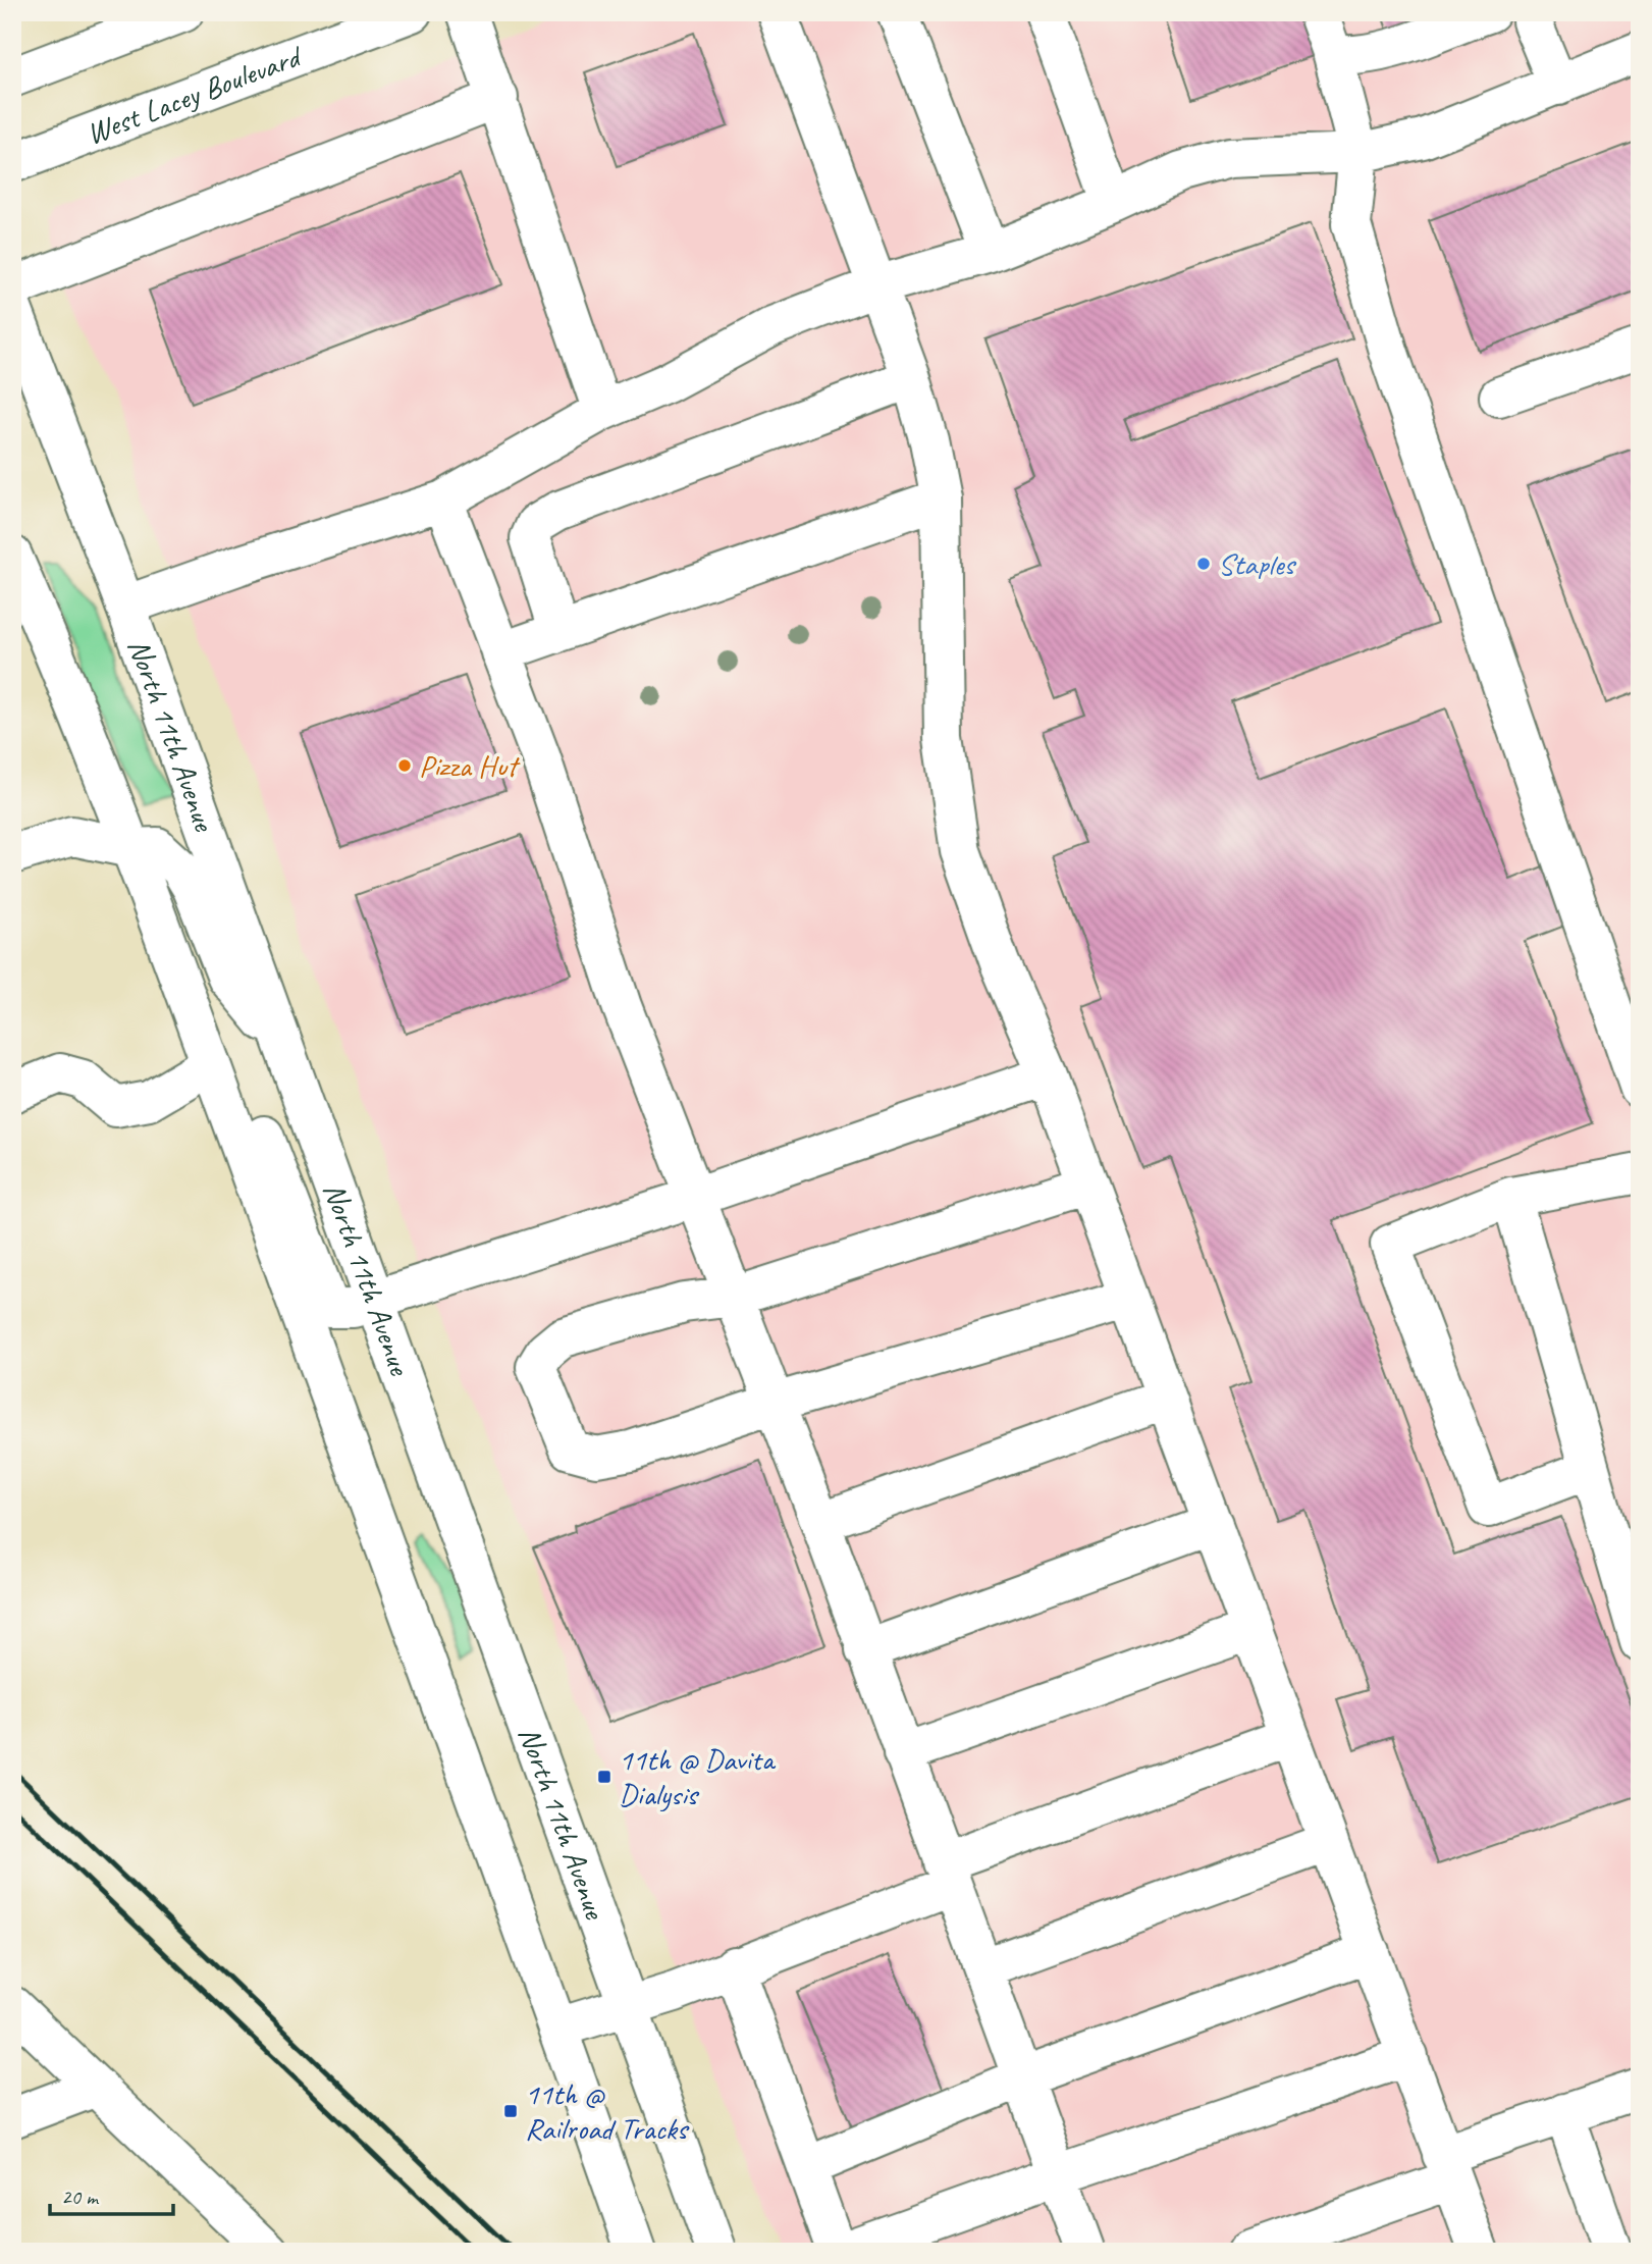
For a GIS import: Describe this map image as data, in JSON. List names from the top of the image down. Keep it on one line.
{"streets":{"main road":["West Lacey Boulevard","North 11th Avenue"]},"places":{"other":["Staples","Pizza Hut"],"transit":["11th @ Davita Dialysis","11th @ Railroad Tracks"]},"scale_bar":"20 m"}
